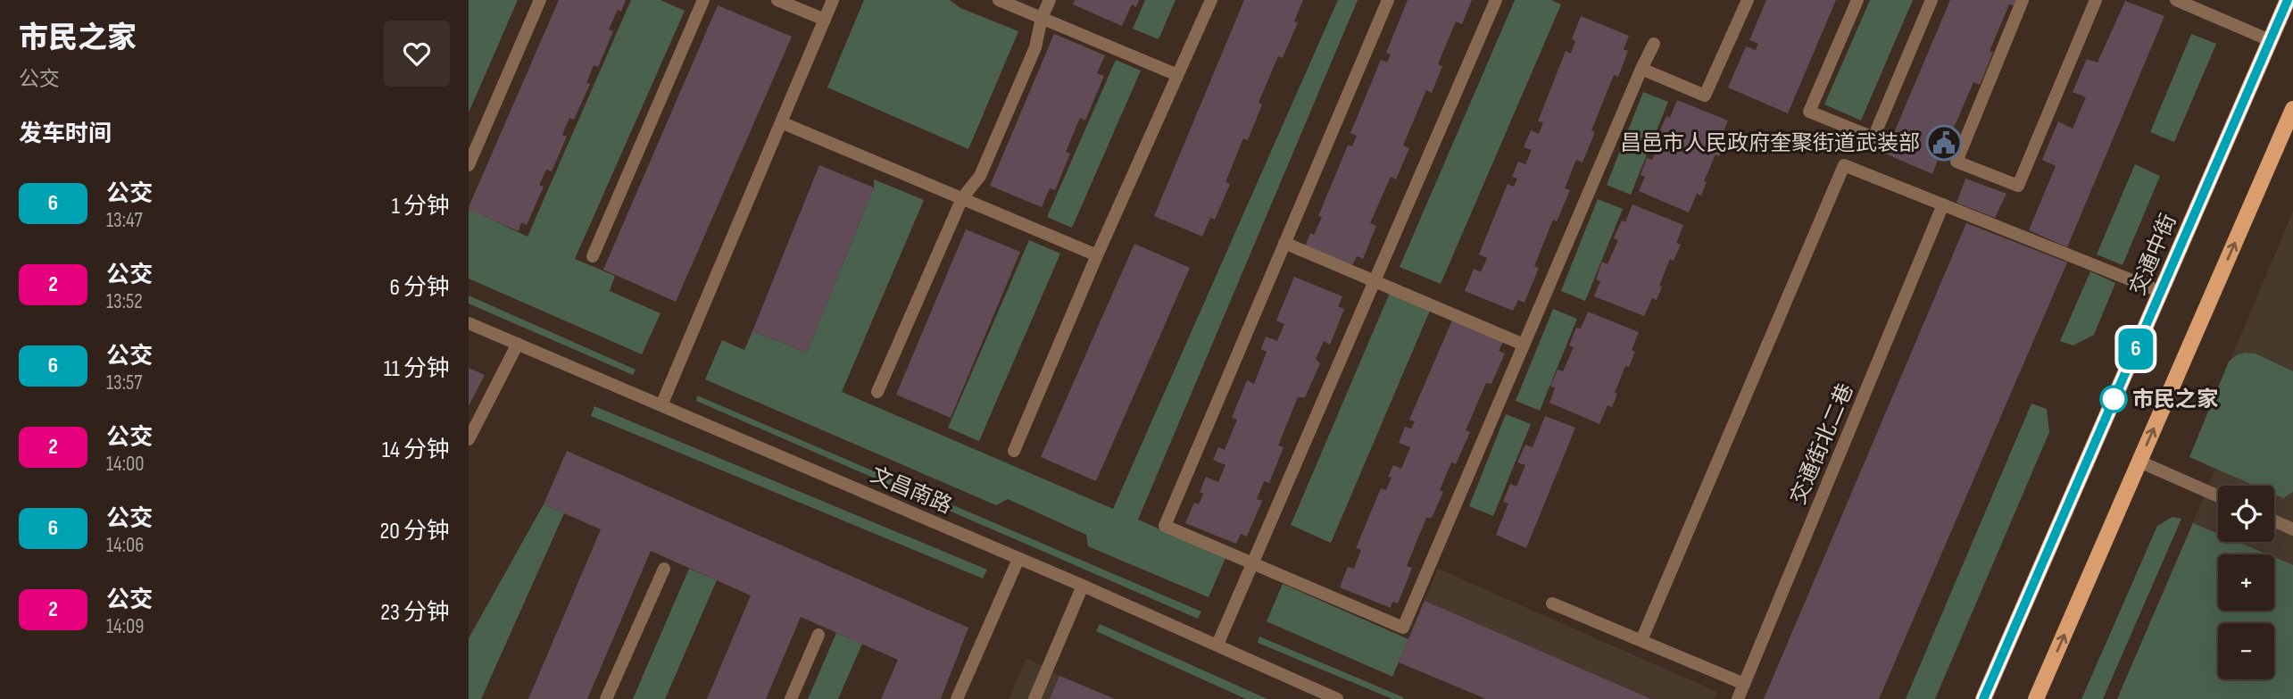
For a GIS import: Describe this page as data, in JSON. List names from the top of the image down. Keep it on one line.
{"streets":{"main road":["交通中街"],"street":["交通街北二巷","文昌南路"]},"places":{"public building":["昌邑市人民政府奎聚街道武装部"],"other":["市民之家"]},"lines":["bus line 6"],"page":{"heading":[["市民之家","公交"],"发车时间"],"on_map":"6","list":[{"mark":"6","name":"公交","note":"13:47","value":"1 分钟"},{"mark":"2","name":"公交","note":"13:52","value":"6 分钟"},{"mark":"6","name":"公交","note":"13:57","value":"11 分钟"},{"mark":"2","name":"公交","note":"14:00","value":"14 分钟"},{"mark":"6","name":"公交","note":"14:06","value":"20 分钟"},{"mark":"2","name":"公交","note":"14:09","value":"23 分钟"}],"map_buttons":["+","−"]}}
